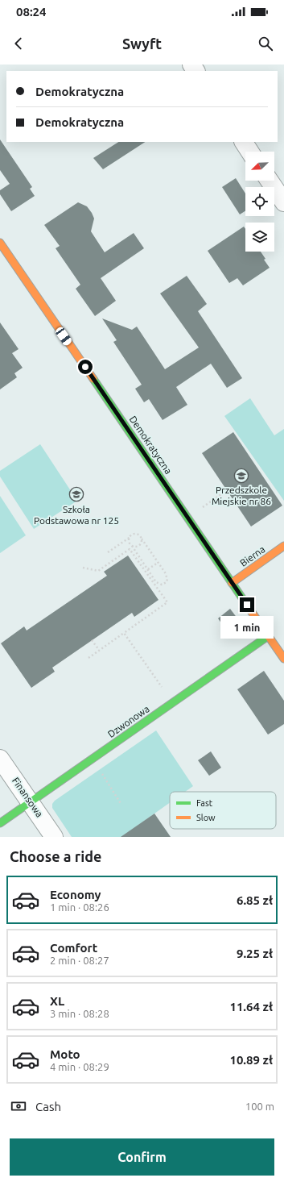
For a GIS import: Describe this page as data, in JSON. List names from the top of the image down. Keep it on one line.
{"streets":{"street":["Demokratyczna","Bierna","Dzwonowa","Finansowa"]},"crossings":[["Demokratyczna","Bierna"],["Demokratyczna","Dzwonowa"],["Dzwonowa","Finansowa"]],"places":{"school or university":["Przedszkole Miejskie nr 86","Szkoła Podstawowa nr 125"]},"legend":["Fast","Slow"],"north":"bottom left","page":{"status":"08:24","header":"Swyft","banner":["Demokratyczna","Demokratyczna"],"bubble":"1 min","heading":"Choose a ride","list":[{"name":"Economy","note":"1 min · 08:26","value":"6.85 zł"},{"name":"Comfort","note":"2 min · 08:27","value":"9.25 zł"},{"name":"XL","note":"3 min · 08:28","value":"11.64 zł"},{"name":"Moto","note":"4 min · 08:29","value":"10.89 zł"}],"pay":["Cash","100 m"],"buttons":"Confirm"}}
